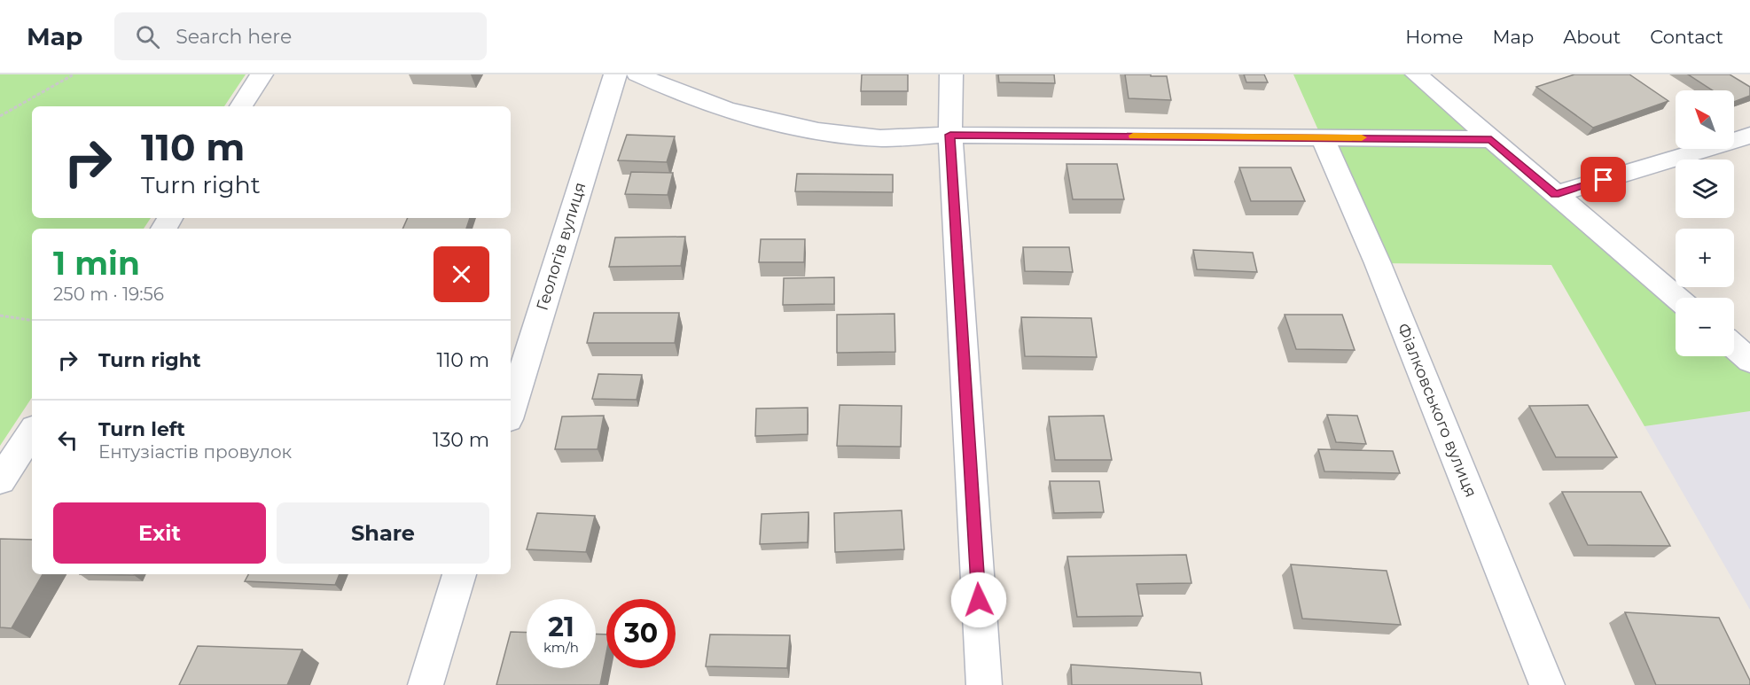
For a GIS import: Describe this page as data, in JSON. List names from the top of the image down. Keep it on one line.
{"streets":{"street":["Геологів вулиця","Фіалковського вулиця"]},"north":"top left","page":{"header":"Map","search":"Search here","nav":["Home","Map","About","Contact"],"map_buttons":["+","−"],"turn":["110 m","Turn right"],"heading":["1 min","250 m · 19:56"],"list":[{"name":"Turn right","value":"110 m"},{"name":"Turn left","note":"Ентузіастів провулок","value":"130 m"}],"buttons":["Exit","Share"],"speed":"21 km/h","limit":"30"}}
